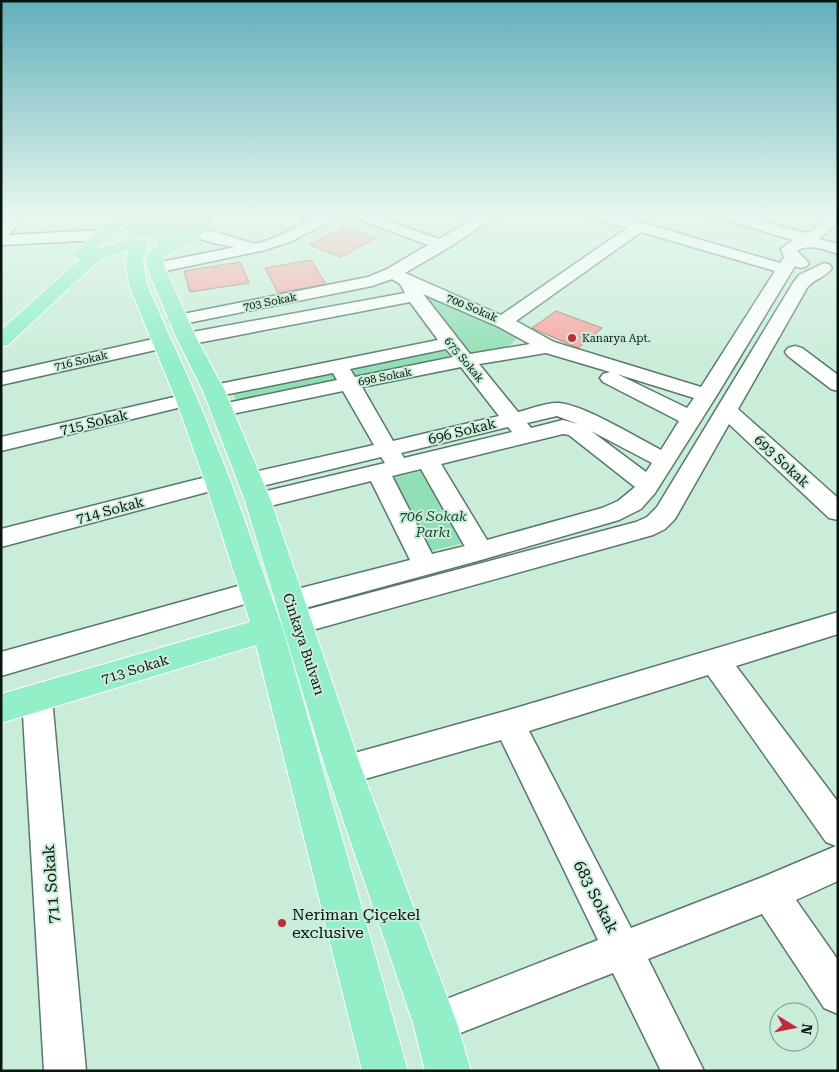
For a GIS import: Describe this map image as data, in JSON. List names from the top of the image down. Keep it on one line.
{"streets":{"main road":["Cinkaya Bulvarı","713 Sokak"],"street":["703 Sokak","700 Sokak","675 Sokak","716 Sokak","698 Sokak","715 Sokak","696 Sokak","693 Sokak","714 Sokak","711 Sokak","683 Sokak"]},"crossings":[["703 Sokak","700 Sokak"],["703 Sokak","675 Sokak"],["703 Sokak","716 Sokak"],["703 Sokak","Cinkaya Bulvarı"],["700 Sokak","675 Sokak"],["700 Sokak","698 Sokak"],["675 Sokak","698 Sokak"],["675 Sokak","696 Sokak"],["716 Sokak","Cinkaya Bulvarı"],["698 Sokak","715 Sokak"],["698 Sokak","Cinkaya Bulvarı"],["715 Sokak","Cinkaya Bulvarı"],["696 Sokak","Cinkaya Bulvarı"],["714 Sokak","Cinkaya Bulvarı"],["Cinkaya Bulvarı","713 Sokak"],["713 Sokak","711 Sokak"]],"parks":["706 Sokak Parkı"],"places":["Kanarya Apt.","Neriman Çiçekel exclusive"],"north":"right"}
